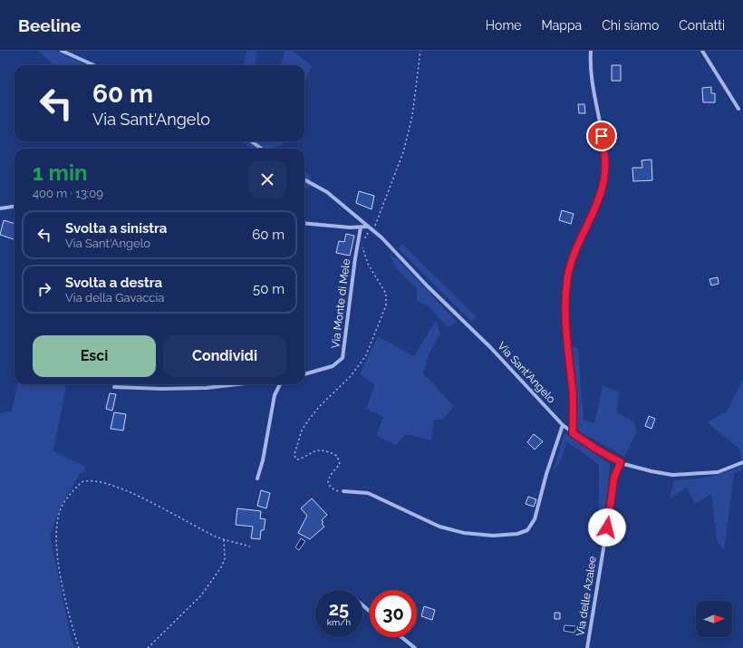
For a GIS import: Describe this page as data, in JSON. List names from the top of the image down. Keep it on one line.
{"streets":{"street":["Via Monte di Mele","Via Sant'Angelo","Via delle Azalee"]},"crossings":[["Via Sant'Angelo","Via delle Azalee"]],"north":"right","page":{"header":"Beeline","nav":["Home","Mappa","Chi siamo","Contatti"],"turn":["60 m","Via Sant'Angelo"],"heading":["1 min","400 m · 13:09"],"list":[{"name":"Svolta a sinistra","note":"Via Sant'Angelo","value":"60 m"},{"name":"Svolta a destra","note":"Via della Gavaccia","value":"50 m"}],"buttons":["Esci","Condividi"],"speed":"25 km/h","limit":"30"}}
